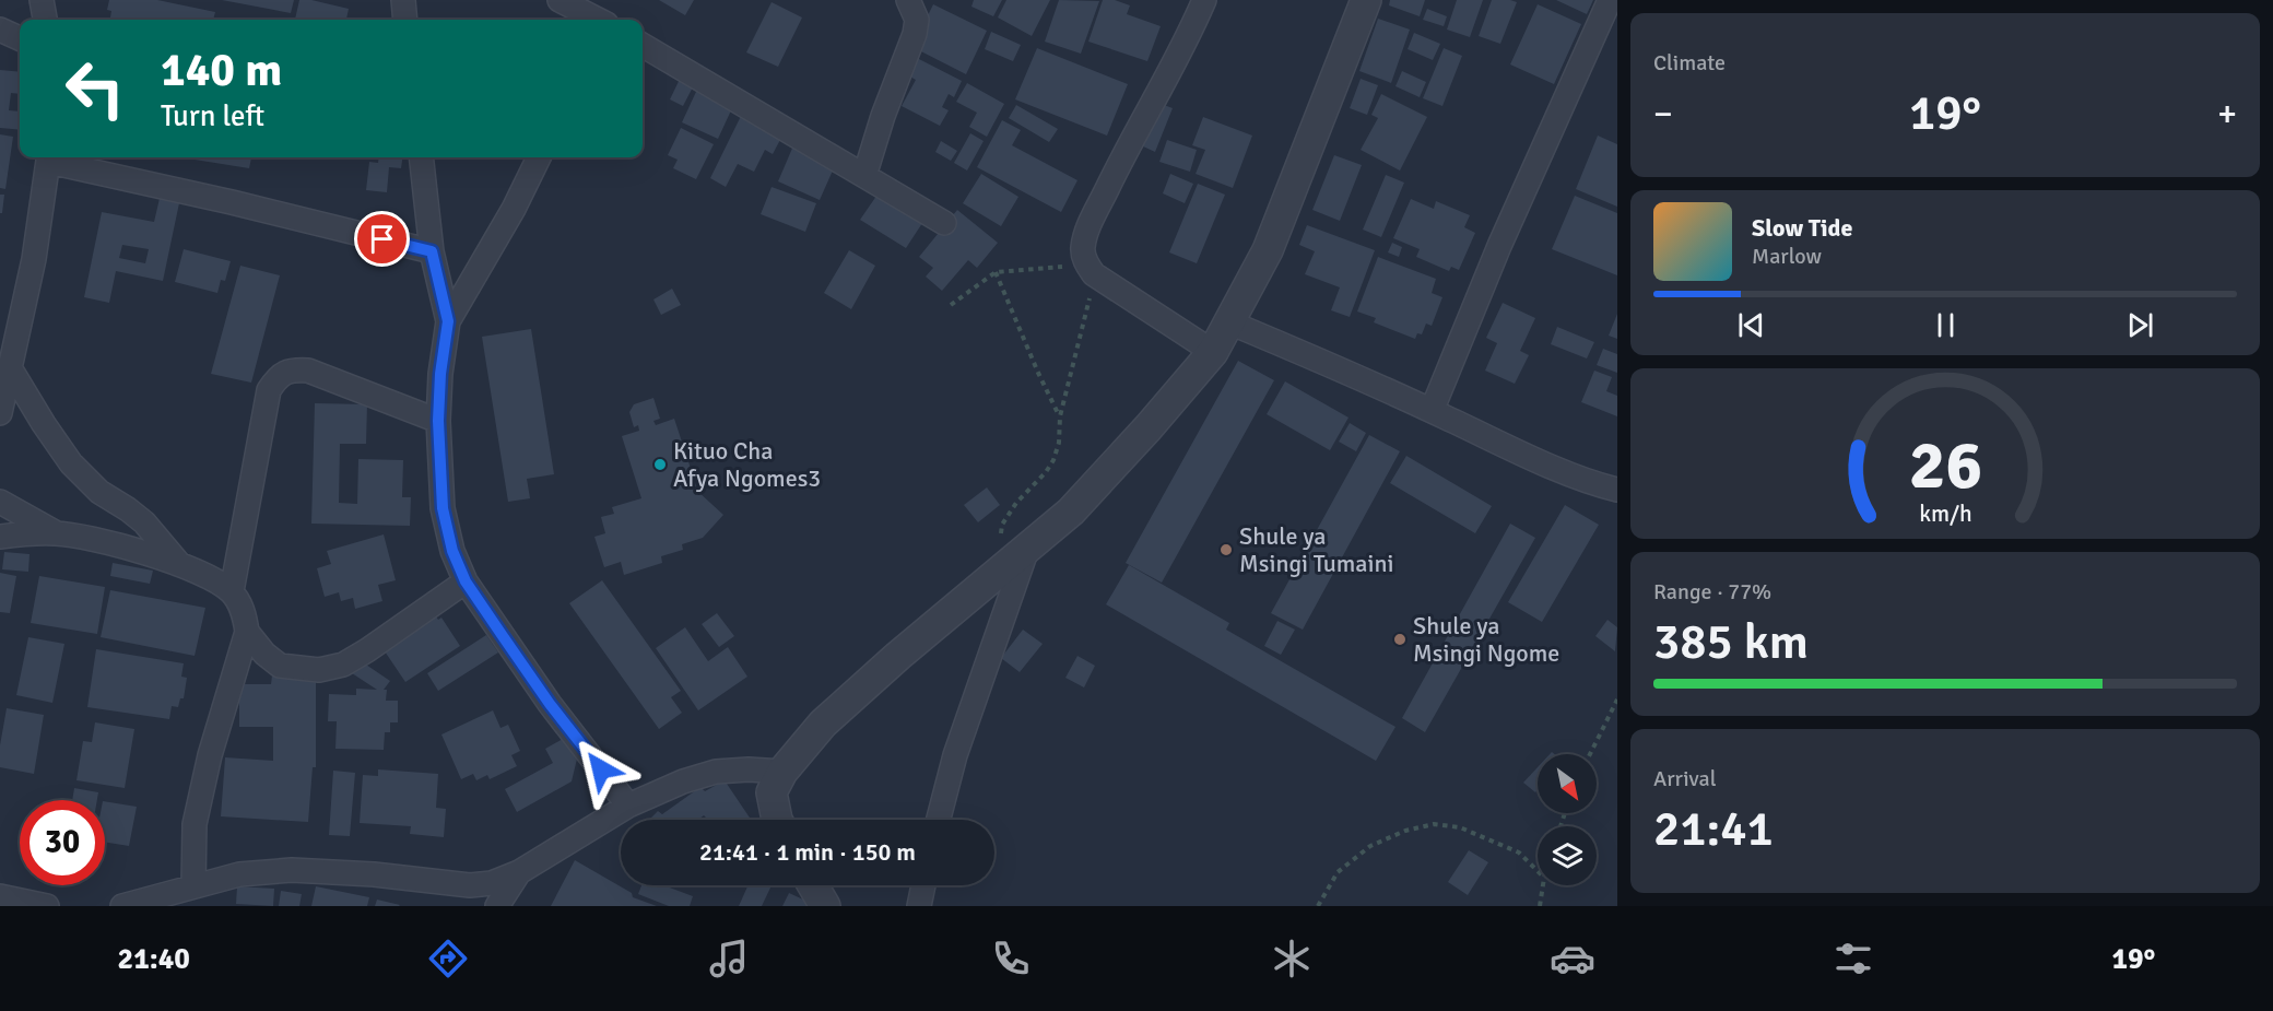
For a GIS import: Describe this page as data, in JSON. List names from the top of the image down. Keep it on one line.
{"places":["Kituo Cha Afya Ngomes3","Shule ya Msingi Tumaini","Shule ya Msingi Ngome"],"north":"bottom right","page":{"tile":["Climate",["Range · 77%","385 km"],["Arrival","21:41"]],"turn":["140 m","Turn left"],"heat":["−","19°","+"],"song":["Slow Tide","Marlow"],"limit":"30","trip":"21:41 · 1 min · 150 m","tabs":["21:40","19°"],"gauge":["26","km/h"]}}
